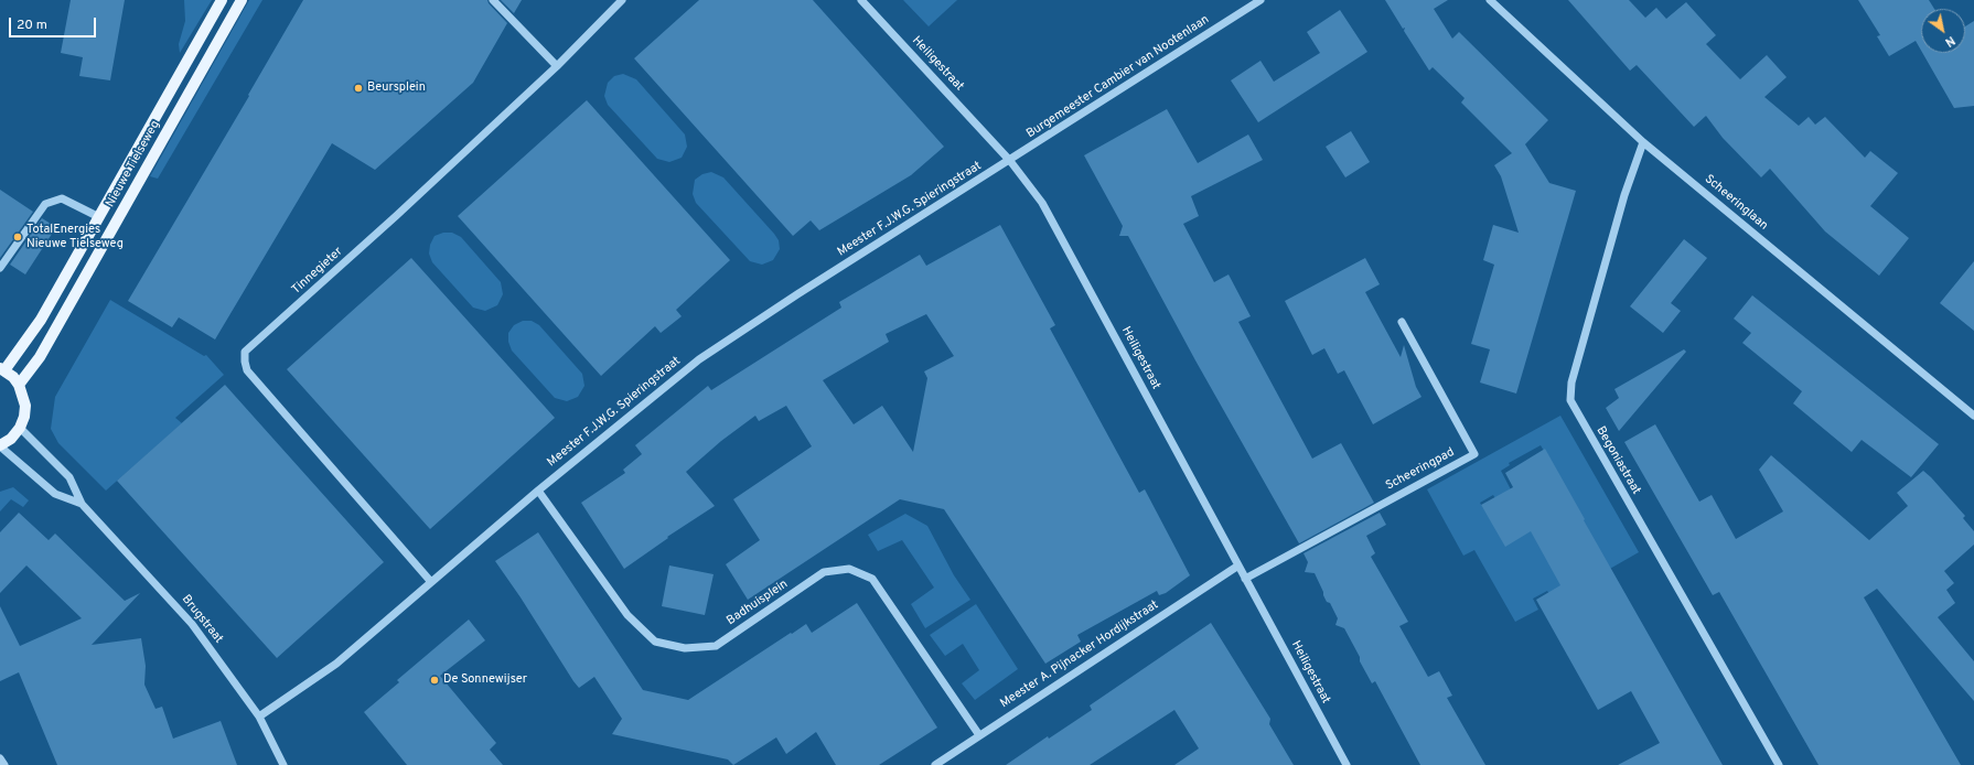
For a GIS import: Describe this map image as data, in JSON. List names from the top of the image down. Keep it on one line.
{"streets":{"main road":["Nieuwe Tielseweg"],"street":["Heiligestraat","Burgemeester Cambier van Nootenlaan","Scheeringlaan","Meester F.J.W.G. Spieringstraat","Tinnegieter","Begoniastraat","Scheeringpad","Badhuisplein","Brugstraat","Meester A. Pijnacker Hordijkstraat"]},"crossings":[["Heiligestraat","Burgemeester Cambier van Nootenlaan"],["Heiligestraat","Meester F.J.W.G. Spieringstraat"],["Heiligestraat","Scheeringpad"],["Heiligestraat","Meester A. Pijnacker Hordijkstraat"],["Burgemeester Cambier van Nootenlaan","Meester F.J.W.G. Spieringstraat"],["Scheeringlaan","Begoniastraat"],["Meester F.J.W.G. Spieringstraat","Tinnegieter"],["Meester F.J.W.G. Spieringstraat","Badhuisplein"],["Meester F.J.W.G. Spieringstraat","Brugstraat"],["Badhuisplein","Meester A. Pijnacker Hordijkstraat"]],"places":["Beursplein","TotalEnergies Nieuwe Tielseweg","De Sonnewijser"],"scale_bar":"20 m","north":"bottom right"}
